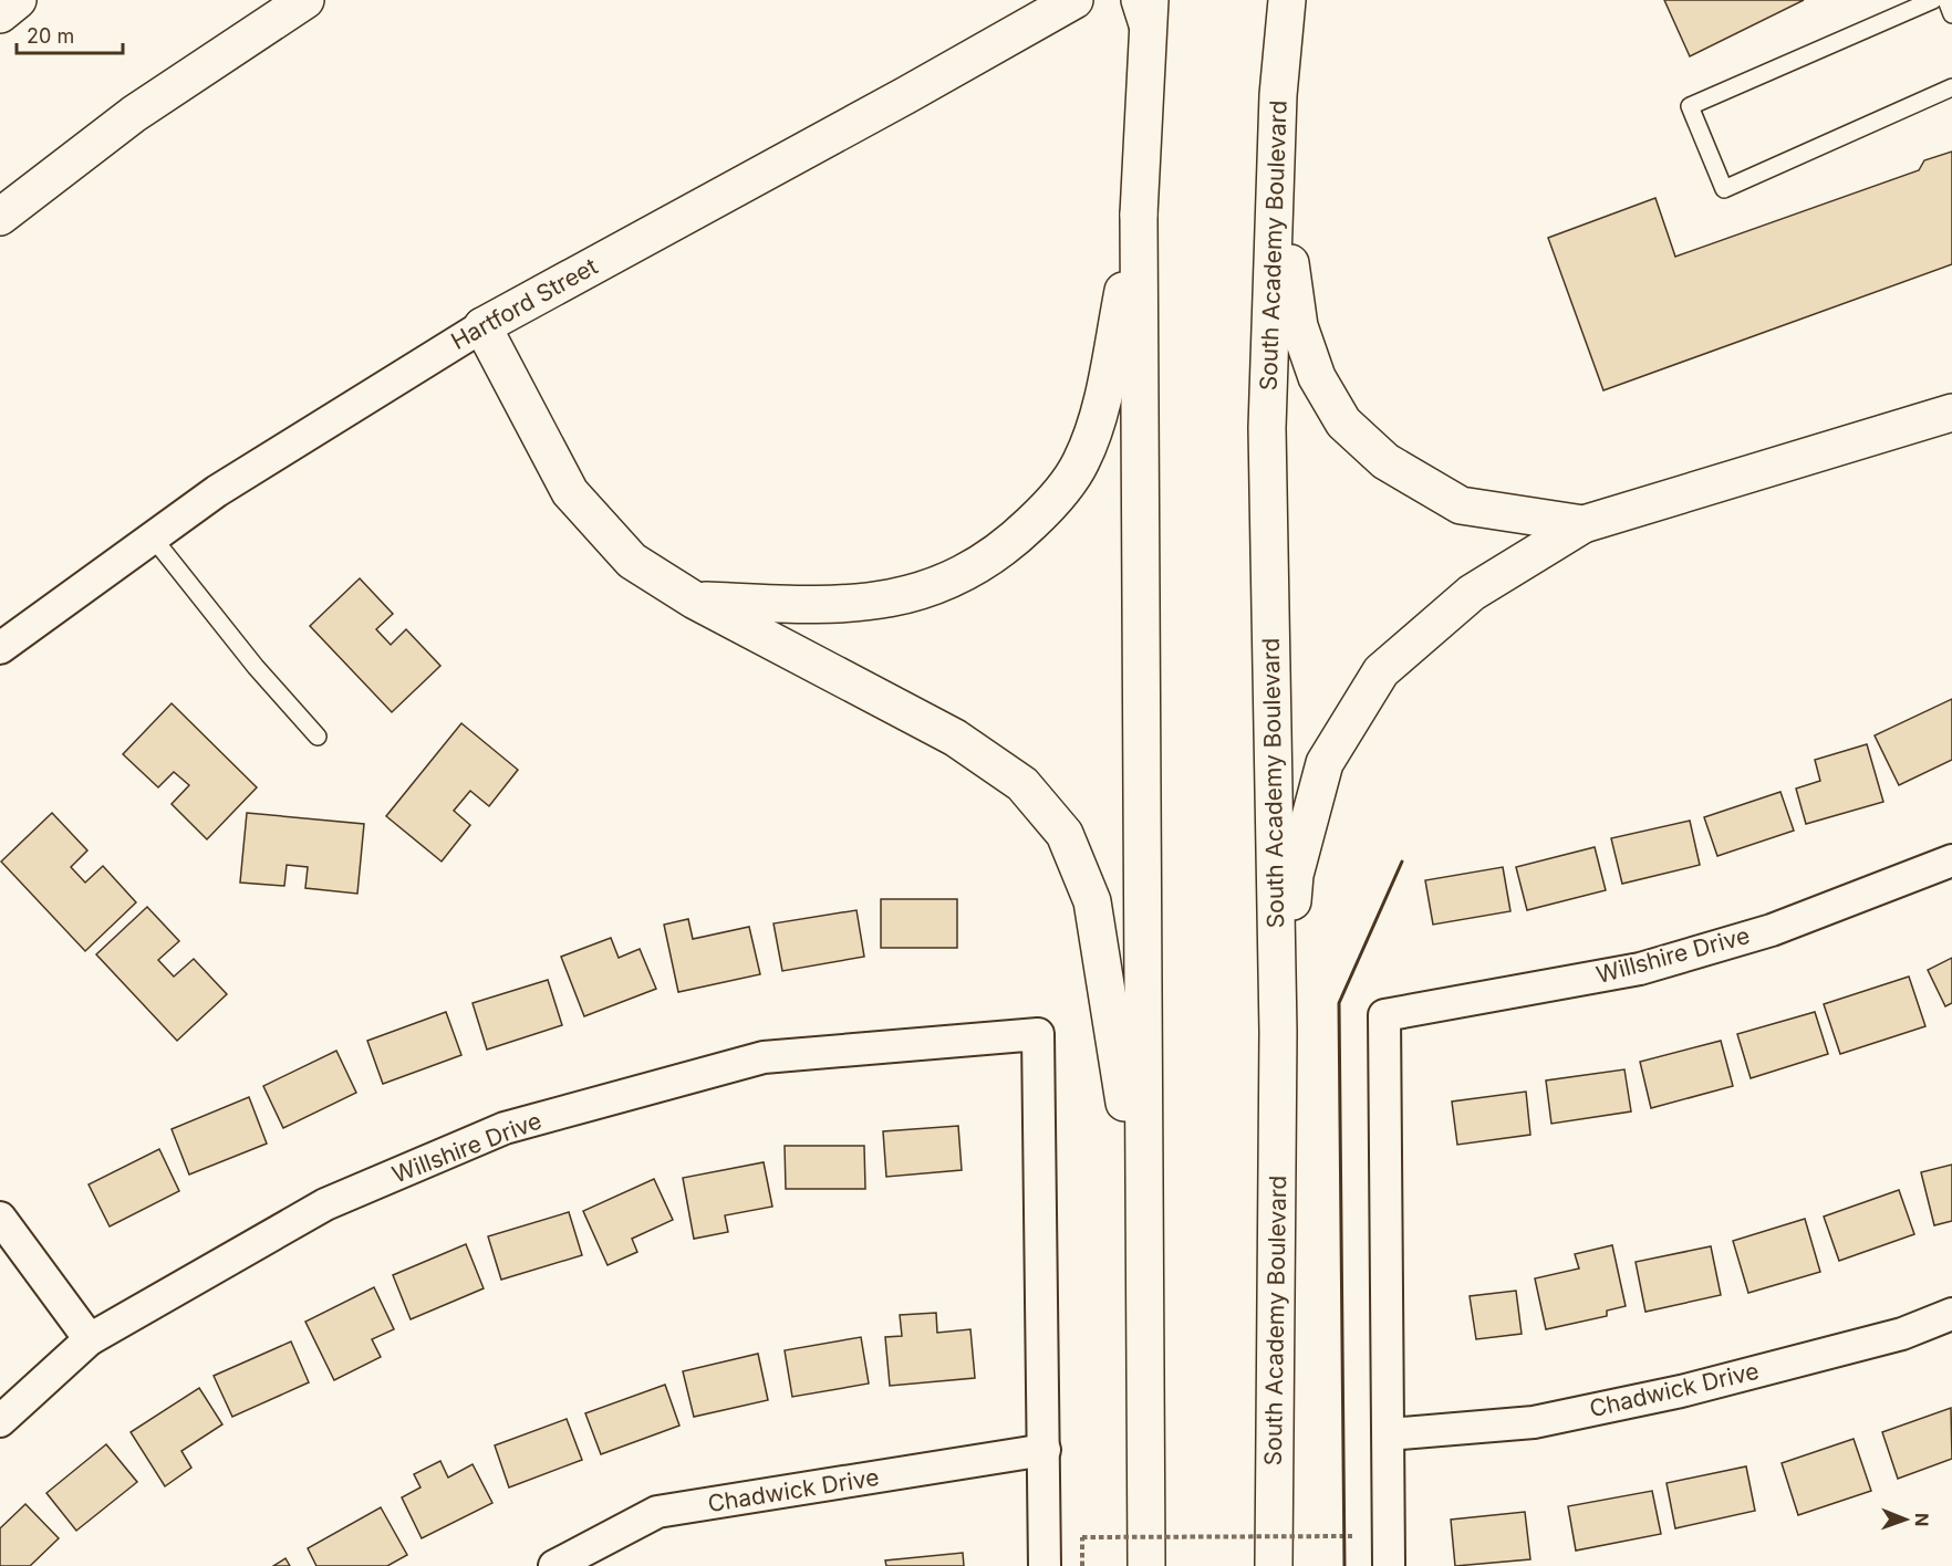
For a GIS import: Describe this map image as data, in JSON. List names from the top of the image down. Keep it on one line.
{"streets":{"main road":["South Academy Boulevard","Hartford Street"],"street":["Willshire Drive","Chadwick Drive"]},"crossings":[["Willshire Drive","Chadwick Drive"]],"scale_bar":"20 m","north":"right"}
